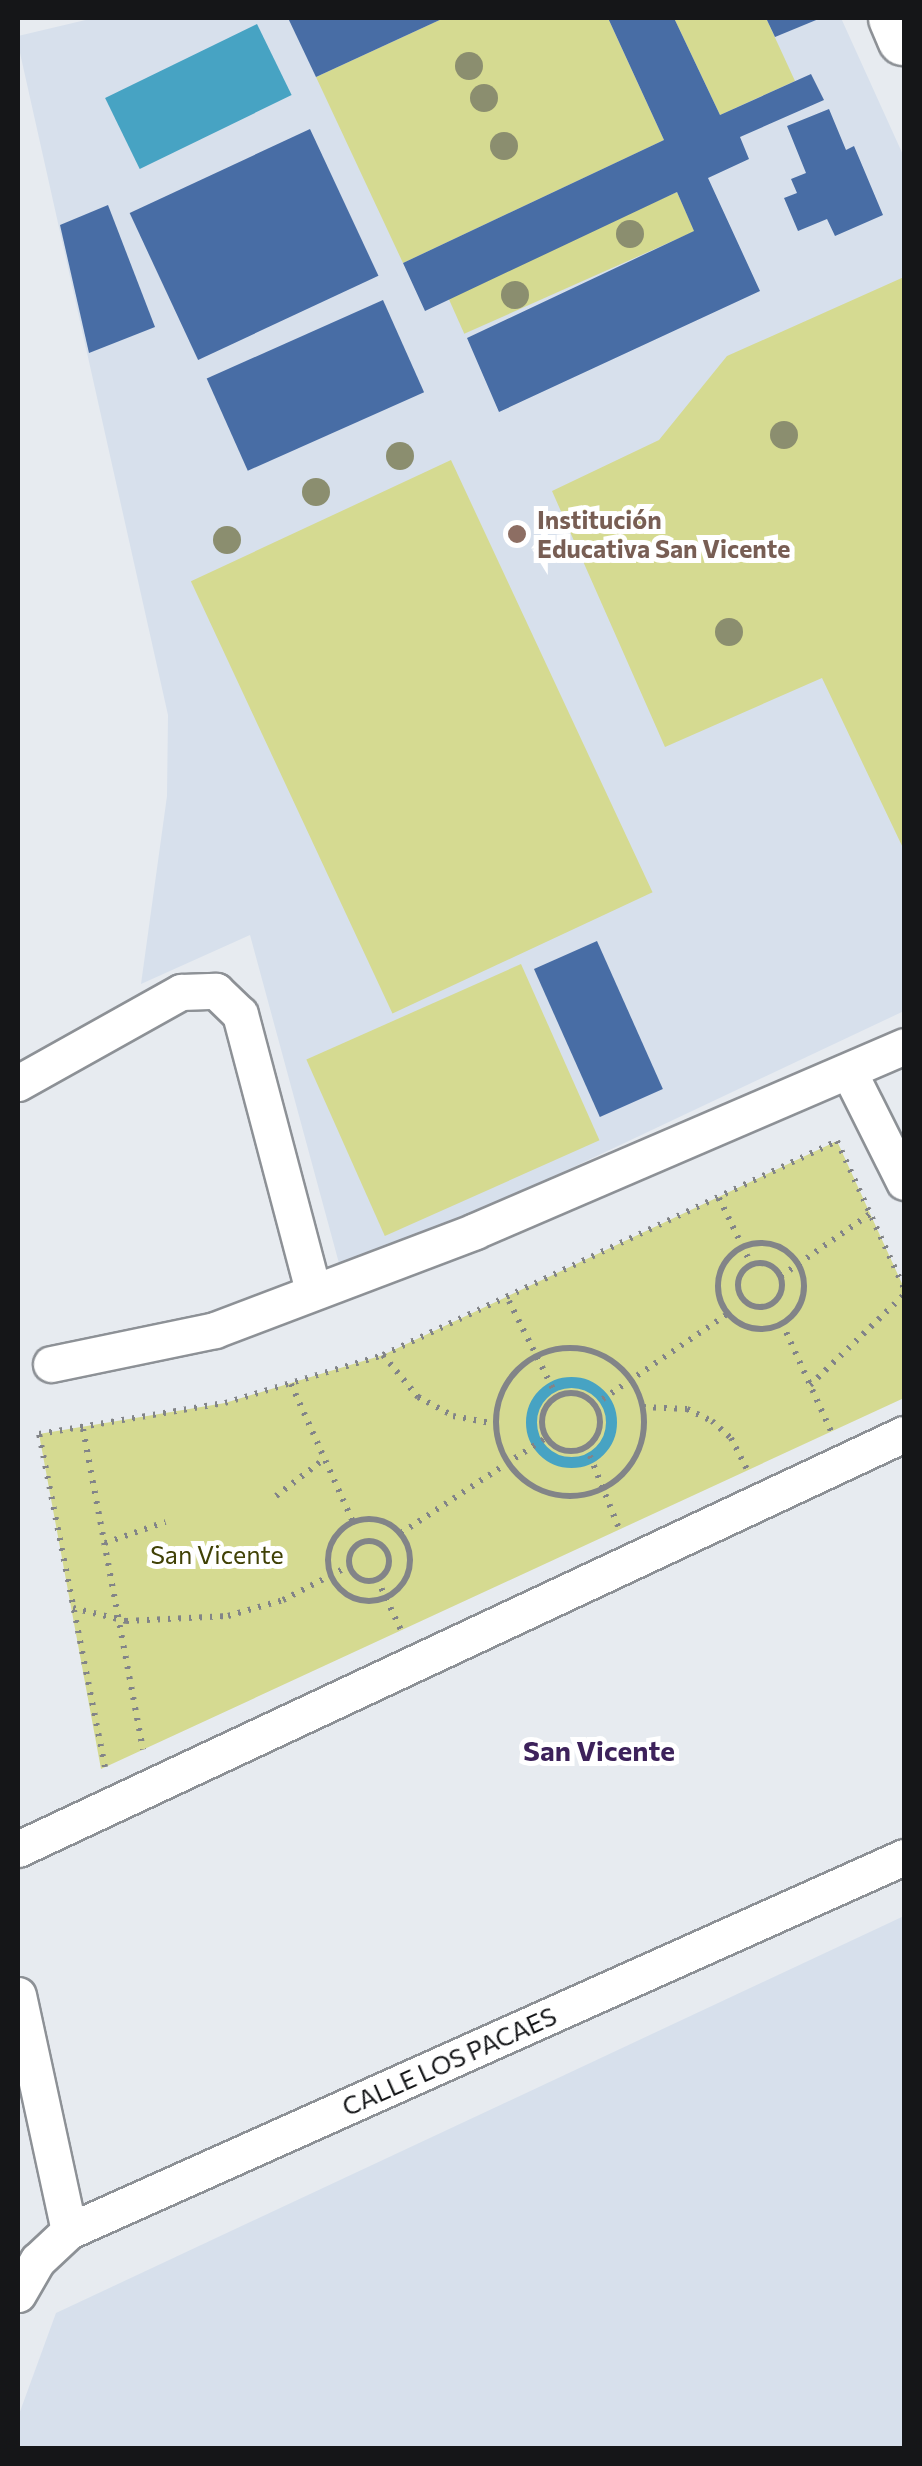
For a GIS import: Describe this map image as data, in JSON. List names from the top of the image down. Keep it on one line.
{"streets":{"street":["CALLE LOS PACAES"]},"districts":["San Vicente"],"parks":["San Vicente"],"places":["Institución Educativa San Vicente"]}
